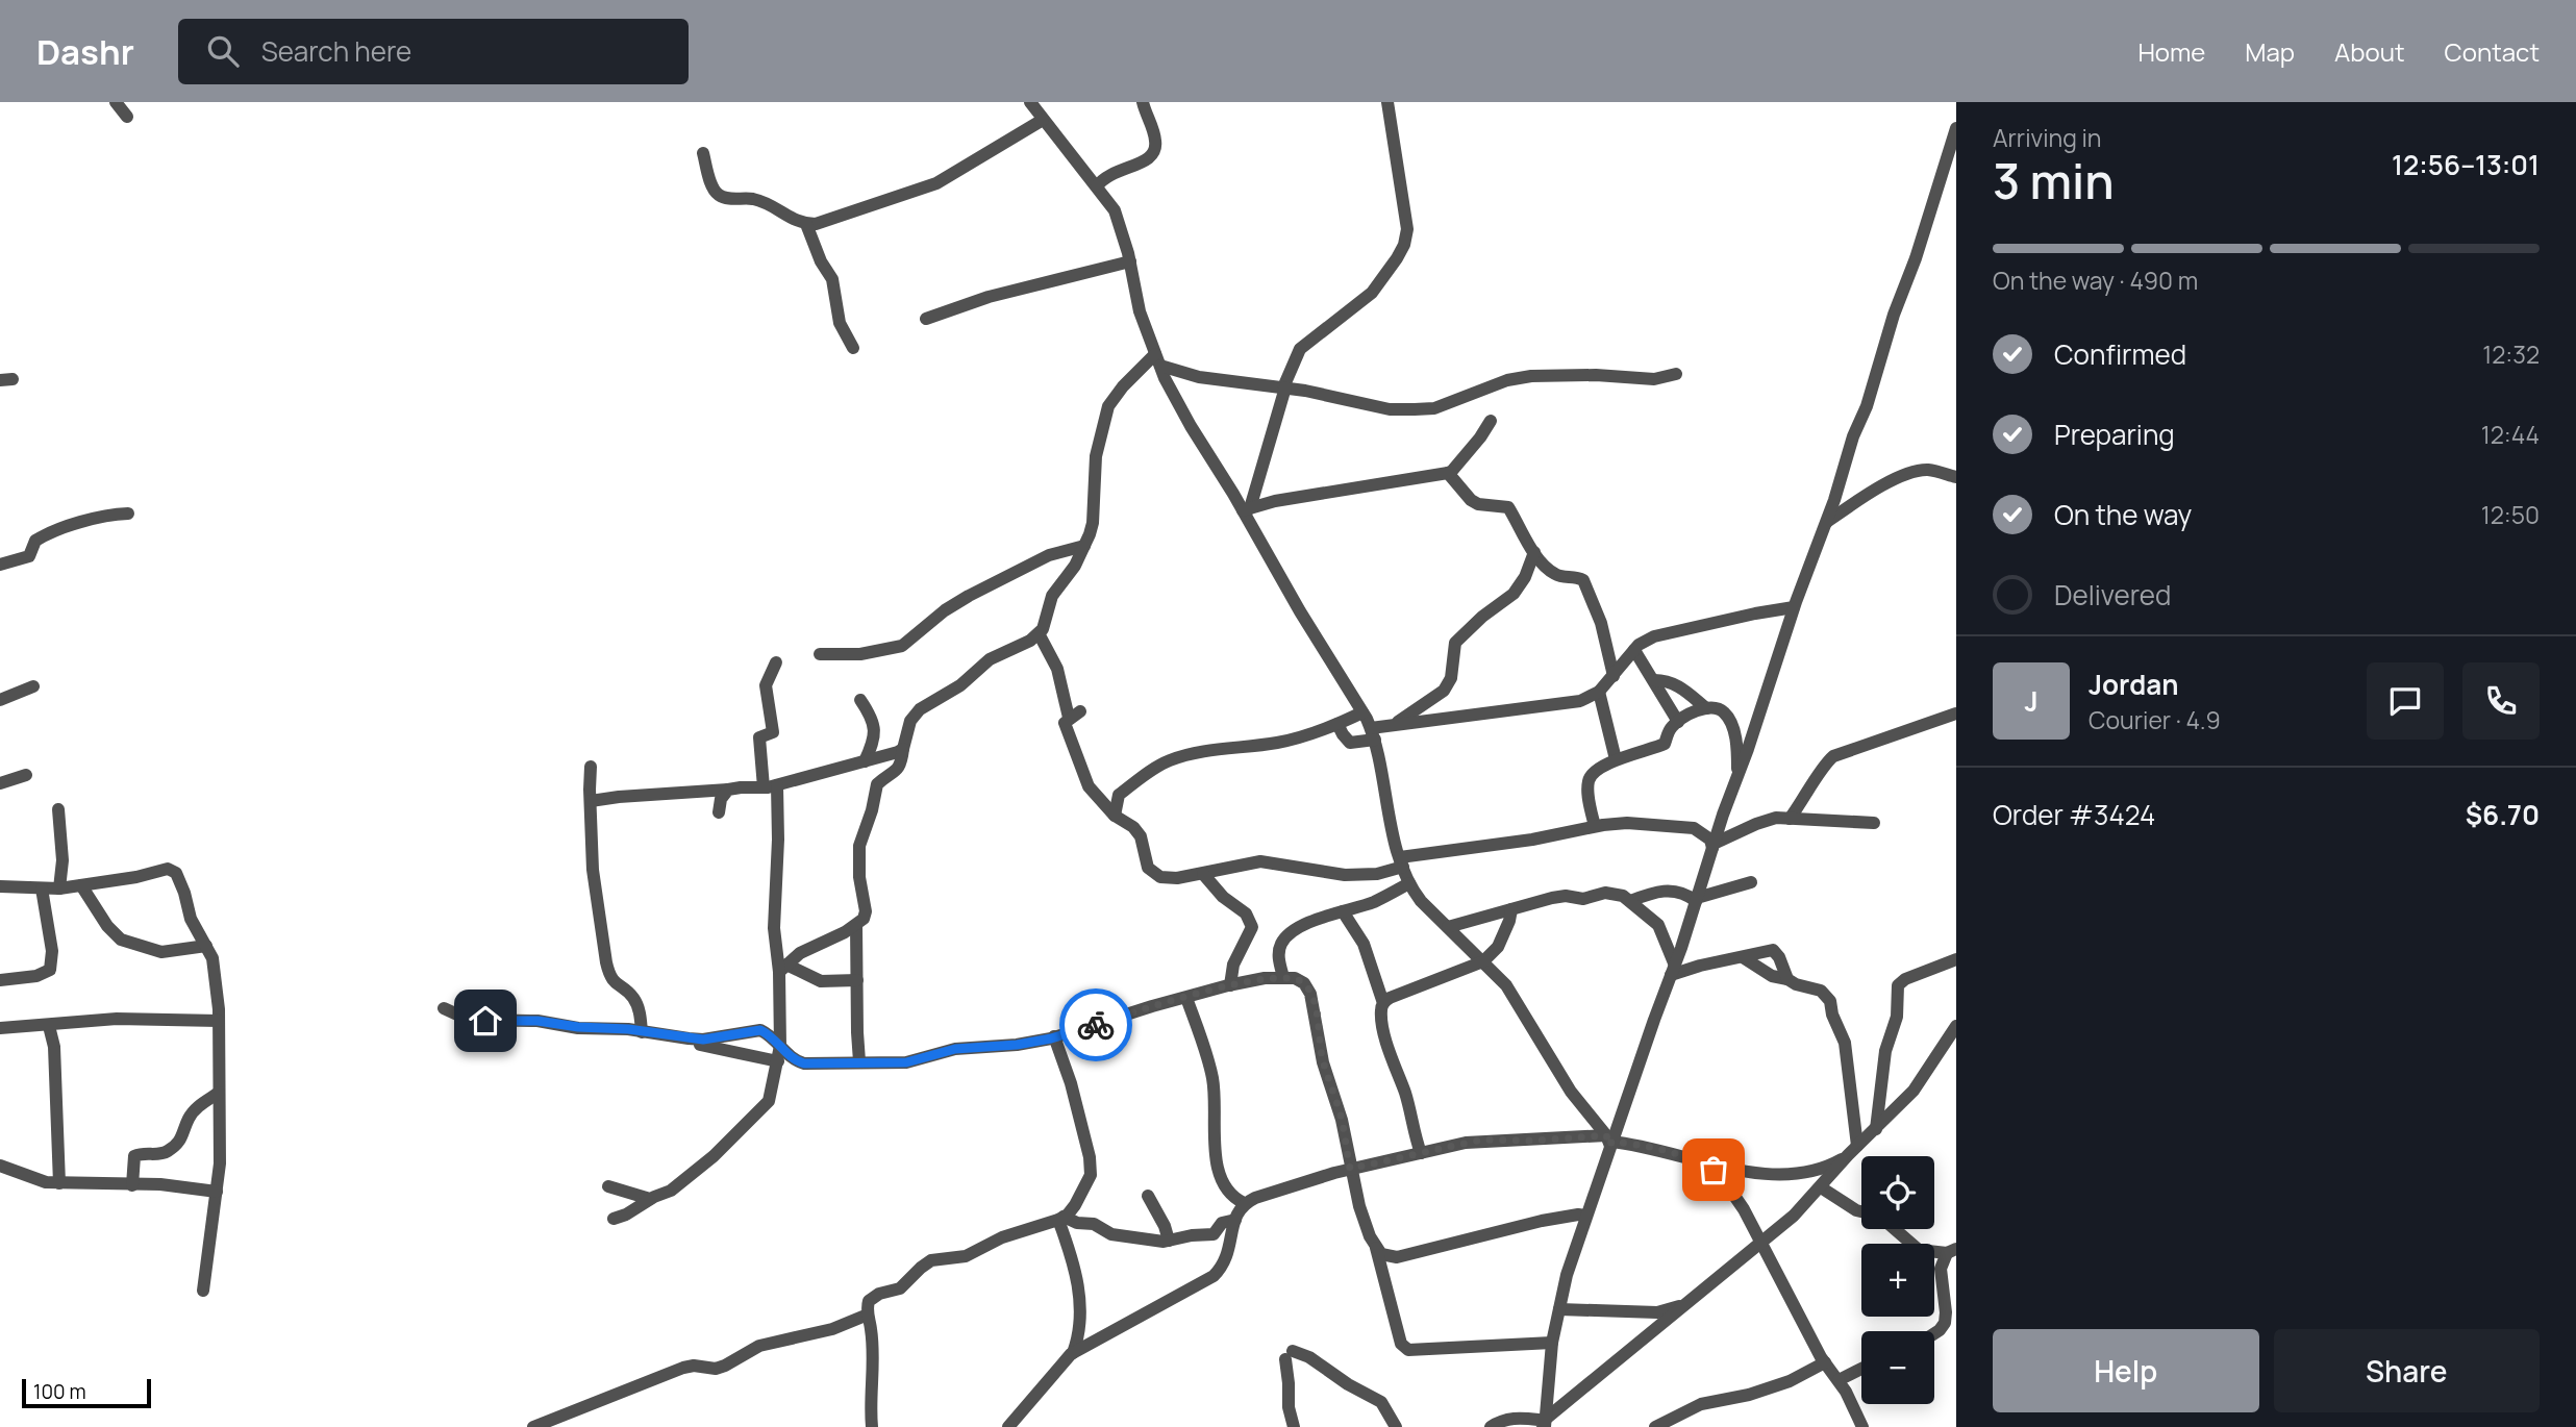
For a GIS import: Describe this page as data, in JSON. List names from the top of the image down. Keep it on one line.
{"scale_bar":"100 m","page":{"header":"Dashr","search":"Search here","nav":["Home","Map","About","Contact"],"heading":["3 min","Arriving in","12:56–13:01"],"panel":["Jordan","Courier · 4.9","Order #3424","$6.70"],"bar":"On the way · 490 m","list":[["Confirmed","12:32"],["Preparing","12:44"],["On the way","12:50"],"Delivered"],"round":"J","map_buttons":["+","−"],"buttons":["Help","Share"],"scale":"100 m"}}
